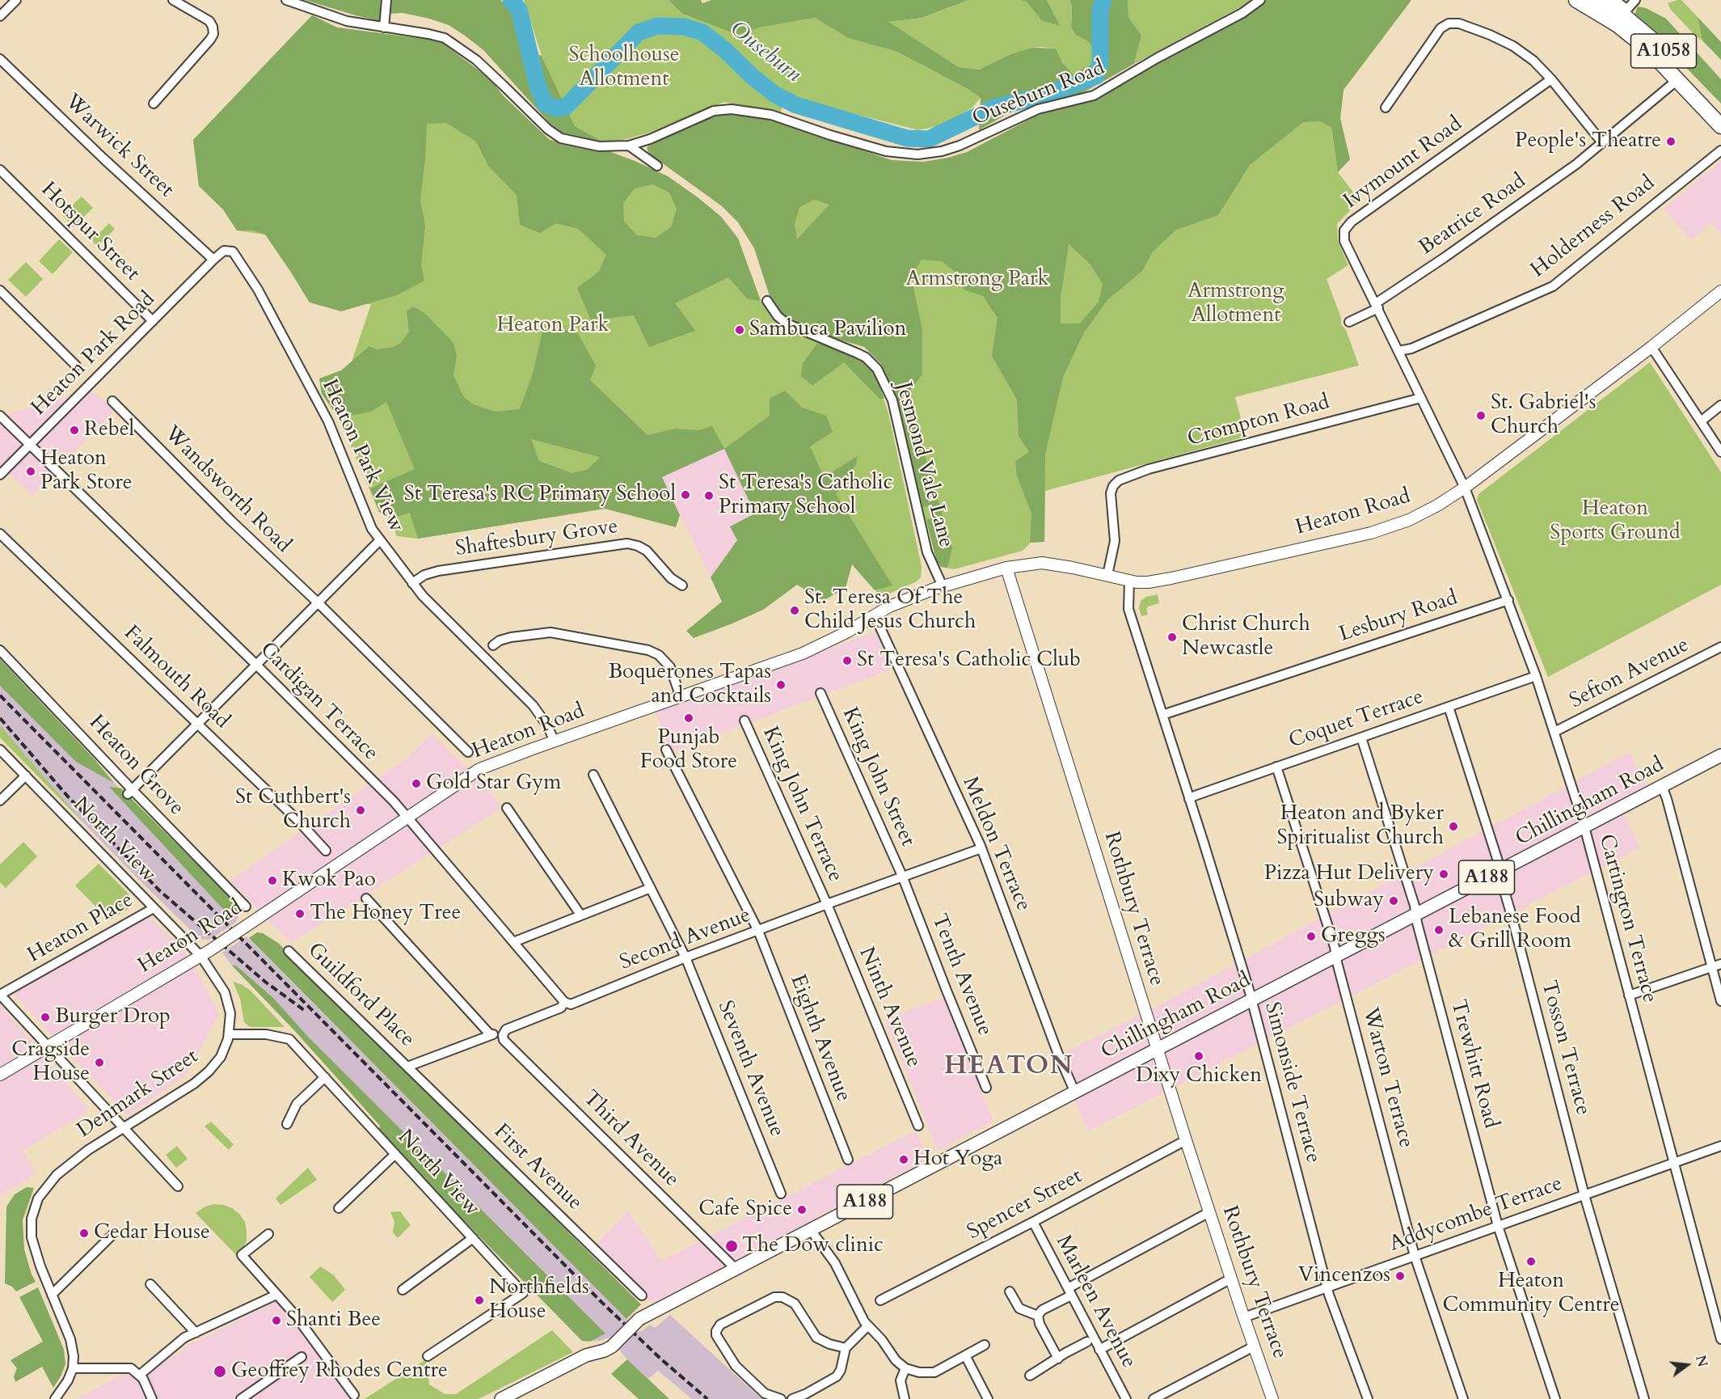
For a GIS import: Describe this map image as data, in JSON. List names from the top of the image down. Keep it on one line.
{"streets":{"highway":["A1058"],"main road":["Chillingham Road","A188"],"street":["Ouseburn Road","Warwick Street","Ivymount Road","Beatrice Road","Holderness Road","Hotspur Street","Heaton Park Road","Crompton Road","Heaton Park View","Jesmond Vale Lane","Wandsworth Road","Heaton Road","Shaftesbury Grove","Lesbury Road","Sefton Avenue","Falmouth Road","Cardigan Terrace","Coquet Terrace","Heaton Grove","King John Street","King John Terrace","North View","Meldon Terrace","Rothbury Terrace","Cartington Terrace","Heaton Place","Second Avenue","Tenth Avenue","Guildford Place","Ninth Avenue","Eighth Avenue","Tosson Terrace","Trewhitt Road","Seventh Avenue","Warton Terrace","Simonside Terrace","Denmark Street","Third Avenue","First Avenue","Spencer Street","Addycombe Terrace","Marleen Avenue"]},"crossings":[["A1058","Beatrice Road"],["Warwick Street","Heaton Park Road"],["Warwick Street","Heaton Park View"],["Ivymount Road","Beatrice Road"],["Ivymount Road","Cartington Terrace"],["Beatrice Road","Cartington Terrace"],["Holderness Road","Cartington Terrace"],["Hotspur Street","Heaton Park Road"],["Heaton Park Road","Heaton Park View"],["Heaton Park Road","Cardigan Terrace"],["Crompton Road","Heaton Road"],["Crompton Road","Cartington Terrace"],["Heaton Park View","Heaton Road"],["Heaton Park View","Shaftesbury Grove"],["Jesmond Vale Lane","Heaton Road"],["Heaton Road","Cardigan Terrace"],["Heaton Road","North View"],["Heaton Road","Meldon Terrace"],["Heaton Road","Rothbury Terrace"],["Heaton Road","Cartington Terrace"],["Heaton Road","Simonside Terrace"],["Heaton Road","Denmark Street"],["Lesbury Road","Cartington Terrace"],["Lesbury Road","Simonside Terrace"],["Sefton Avenue","Cartington Terrace"],["Cardigan Terrace","Second Avenue"],["Coquet Terrace","Cartington Terrace"],["Coquet Terrace","Tosson Terrace"],["Coquet Terrace","Trewhitt Road"],["Coquet Terrace","Warton Terrace"],["Coquet Terrace","Simonside Terrace"],["King John Street","Second Avenue"],["King John Street","Tenth Avenue"],["Chillingham Road","Meldon Terrace"],["Chillingham Road","Rothbury Terrace"],["Chillingham Road","Cartington Terrace"],["Chillingham Road","Tosson Terrace"],["Chillingham Road","Trewhitt Road"],["Chillingham Road","Warton Terrace"],["Chillingham Road","Simonside Terrace"],["Chillingham Road","Third Avenue"],["King John Terrace","Second Avenue"],["King John Terrace","Ninth Avenue"],["North View","Heaton Place"],["North View","Denmark Street"],["Meldon Terrace","Second Avenue"],["Rothbury Terrace","Spencer Street"],["Rothbury Terrace","Addycombe Terrace"],["Cartington Terrace","Addycombe Terrace"],["Second Avenue","Tenth Avenue"],["Second Avenue","Ninth Avenue"],["Second Avenue","Eighth Avenue"],["Second Avenue","Seventh Avenue"],["Second Avenue","Third Avenue"],["Guildford Place","First Avenue"],["Tosson Terrace","Addycombe Terrace"],["Trewhitt Road","Addycombe Terrace"],["Warton Terrace","Addycombe Terrace"],["Simonside Terrace","Addycombe Terrace"],["Spencer Street","Marleen Avenue"]],"districts":["HEATON"],"water":["Ouseburn"],"parks":["Schoolhouse Allotment","Armstrong Park","Armstrong Allotment","Heaton Park","Heaton Sports Ground"],"places":["People's Theatre","Sambuca Pavilion","St. Gabriel's Church","Rebel","Heaton Park Store","St Teresa's RC Primary School","St Teresa's Catholic Primary School","St. Teresa Of The Child Jesus Church","Christ Church Newcastle","St Teresa's Catholic Club","Boquerones Tapas and Cocktails","Punjab Food Store","Gold Star Gym","St Cuthbert's Church","Heaton and Byker Spiritualist Church","Pizza Hut Delivery","Kwok Pao","Subway","The Honey Tree","Lebanese Food & Grill Room","Greggs","Burger Drop","Dixy Chicken","Cragside House","Hot Yoga","Cafe Spice","Cedar House","The Dow clinic","Heaton Community Centre","Vincenzos","Northfields House","Shanti Bee","Geoffrey Rhodes Centre"],"north":"right"}
